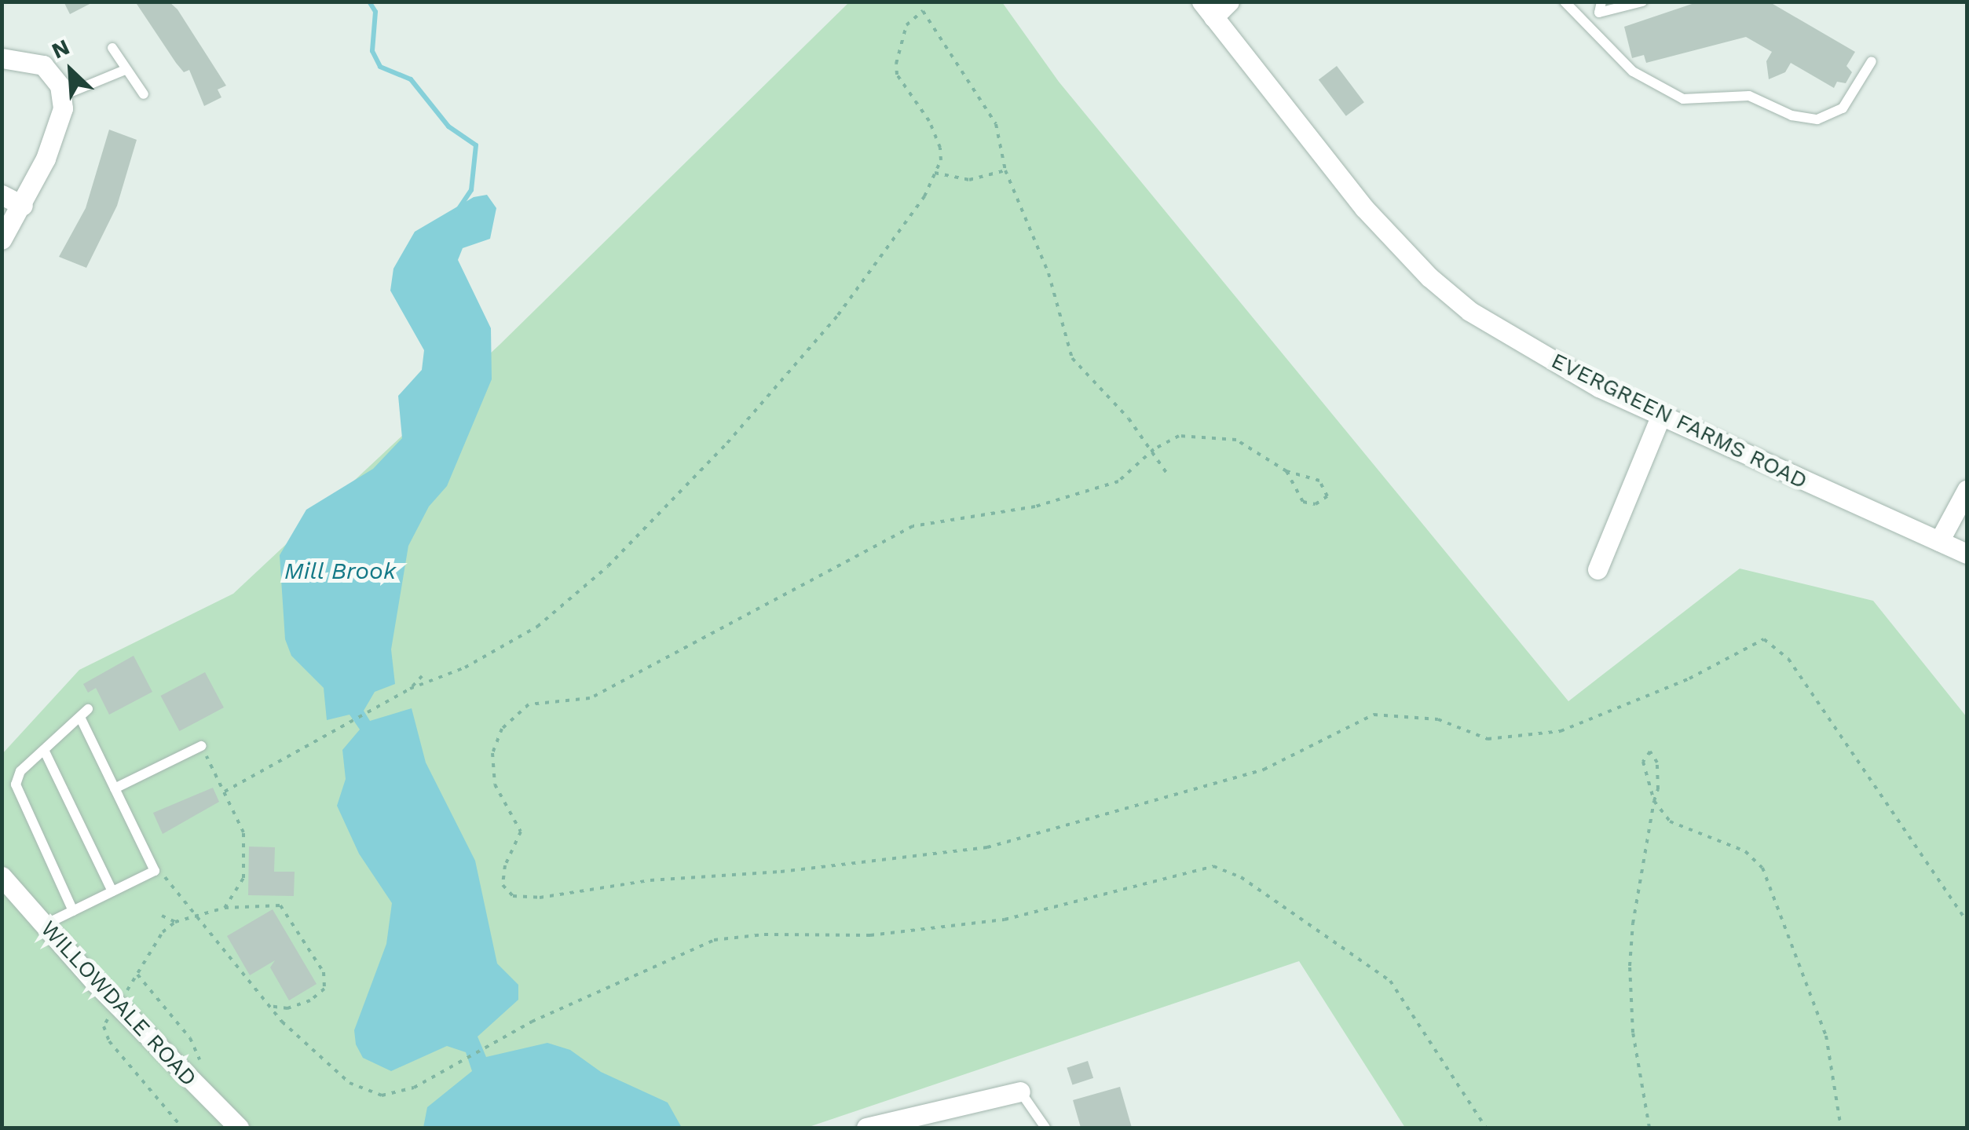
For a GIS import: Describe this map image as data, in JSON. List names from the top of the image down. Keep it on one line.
{"streets":{"street":["EVERGREEN FARMS ROAD","WILLOWDALE ROAD"]},"water":["Mill Brook"],"north":"top left"}
